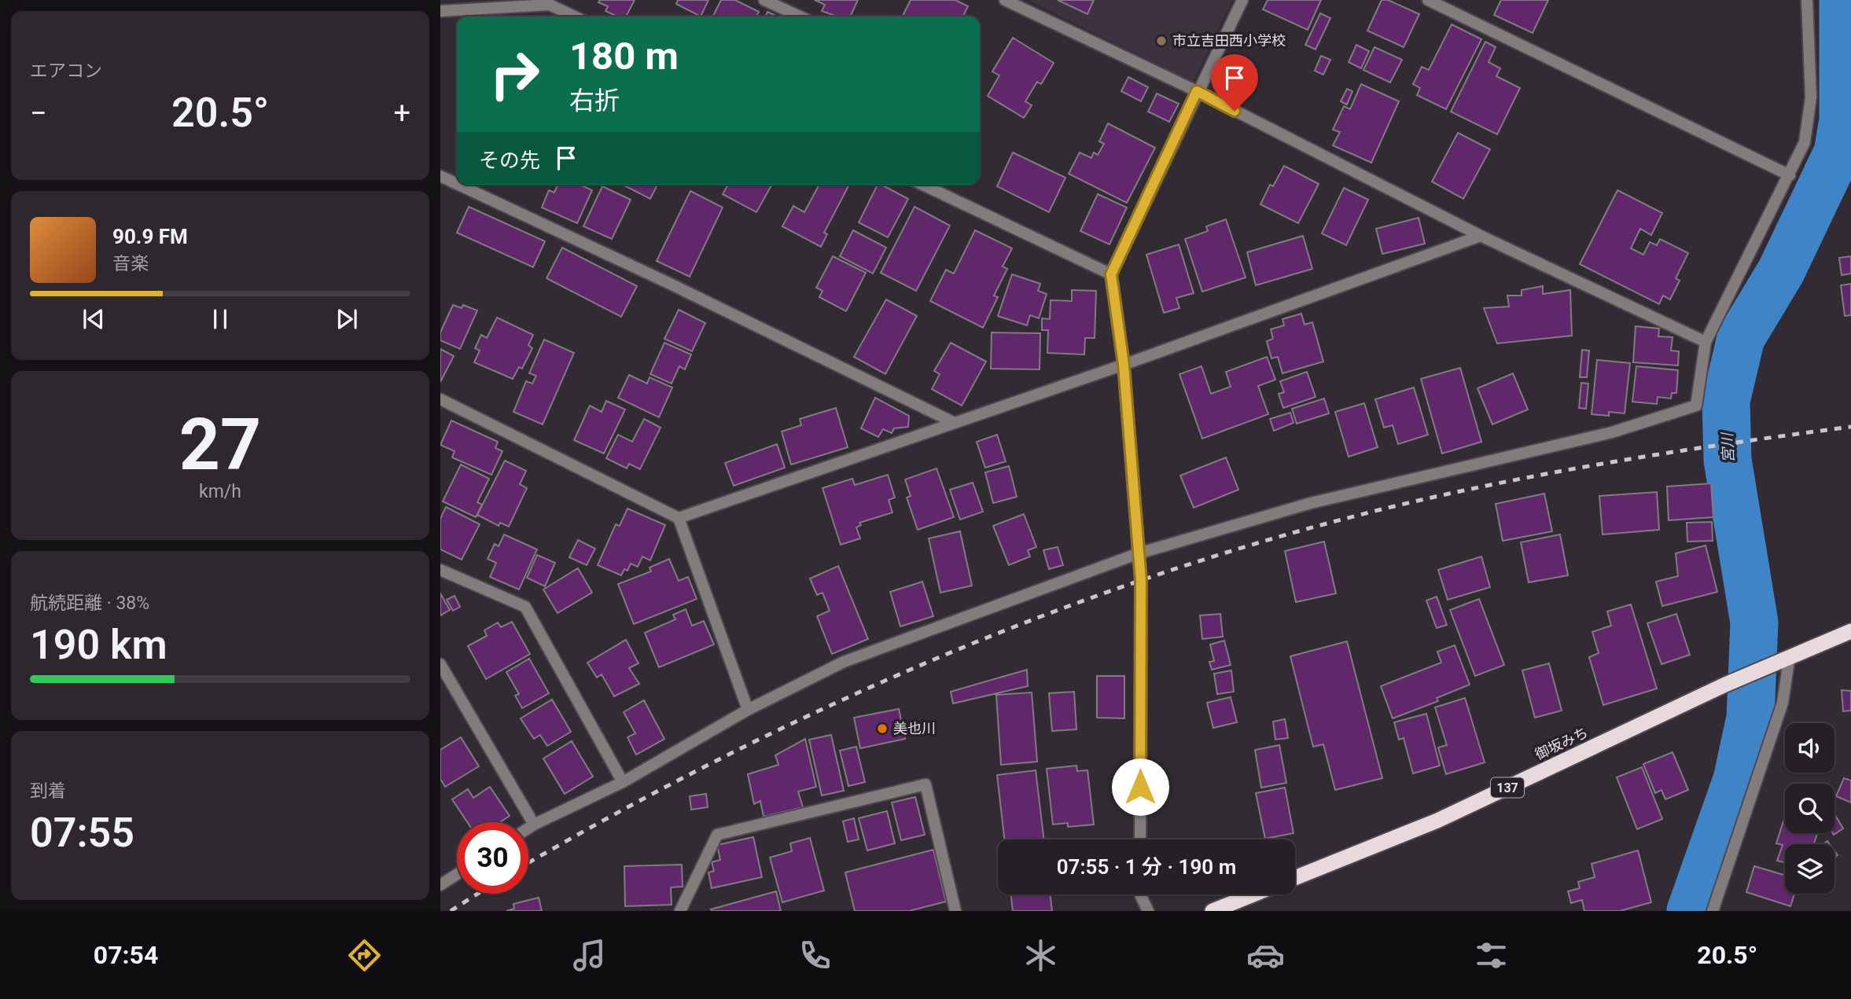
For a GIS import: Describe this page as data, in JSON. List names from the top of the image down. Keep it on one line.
{"streets":{"highway":["御坂みち","137"]},"water":["宮川"],"places":["市立吉田西小学校","美也川"],"page":{"tile":["エアコン",["27","km/h"],["航続距離 · 38%","190 km"],["到着","07:55"]],"turn":["180 m","右折"],"heat":["−","20.5°","+"],"then":"その先","song":["90.9 FM","音楽"],"limit":"30","trip":"07:55 · 1 分 · 190 m","tabs":["07:54","20.5°"]}}
